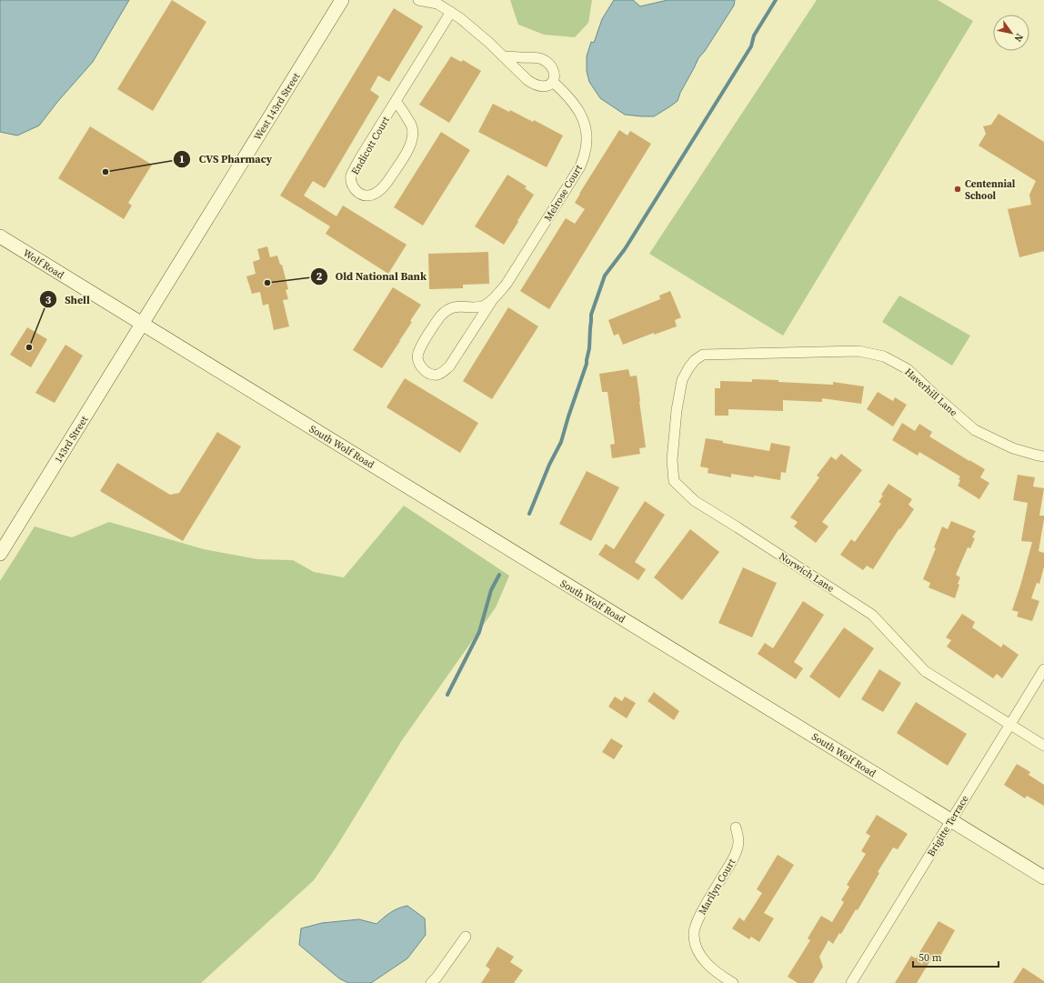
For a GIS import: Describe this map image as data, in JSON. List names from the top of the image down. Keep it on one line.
{"streets":{"main road":["West 143rd Street","Wolf Road","143rd Street","South Wolf Road"],"street":["Endicott Court","Melrose Court","Haverhill Lane","Norwich Lane","Brigitte Terrace","Marilyn Court"]},"crossings":[["West 143rd Street","Wolf Road"],["West 143rd Street","143rd Street"],["West 143rd Street","South Wolf Road"],["Wolf Road","143rd Street"],["Wolf Road","South Wolf Road"],["Haverhill Lane","Norwich Lane"],["143rd Street","South Wolf Road"],["South Wolf Road","Brigitte Terrace"],["Norwich Lane","Brigitte Terrace"]],"places":["CVS Pharmacy","Centennial School","Old National Bank","Shell"],"scale_bar":"50 m","north":"bottom right"}
